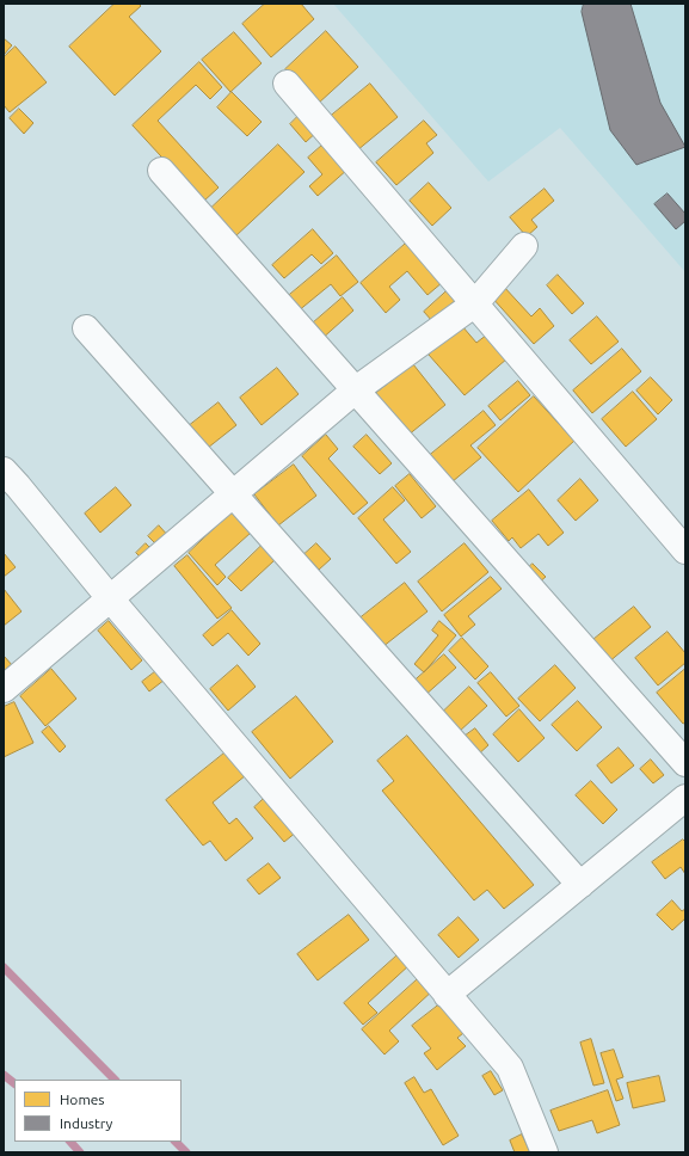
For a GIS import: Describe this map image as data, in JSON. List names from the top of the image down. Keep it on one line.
{"legend":["Homes","Industry"]}
